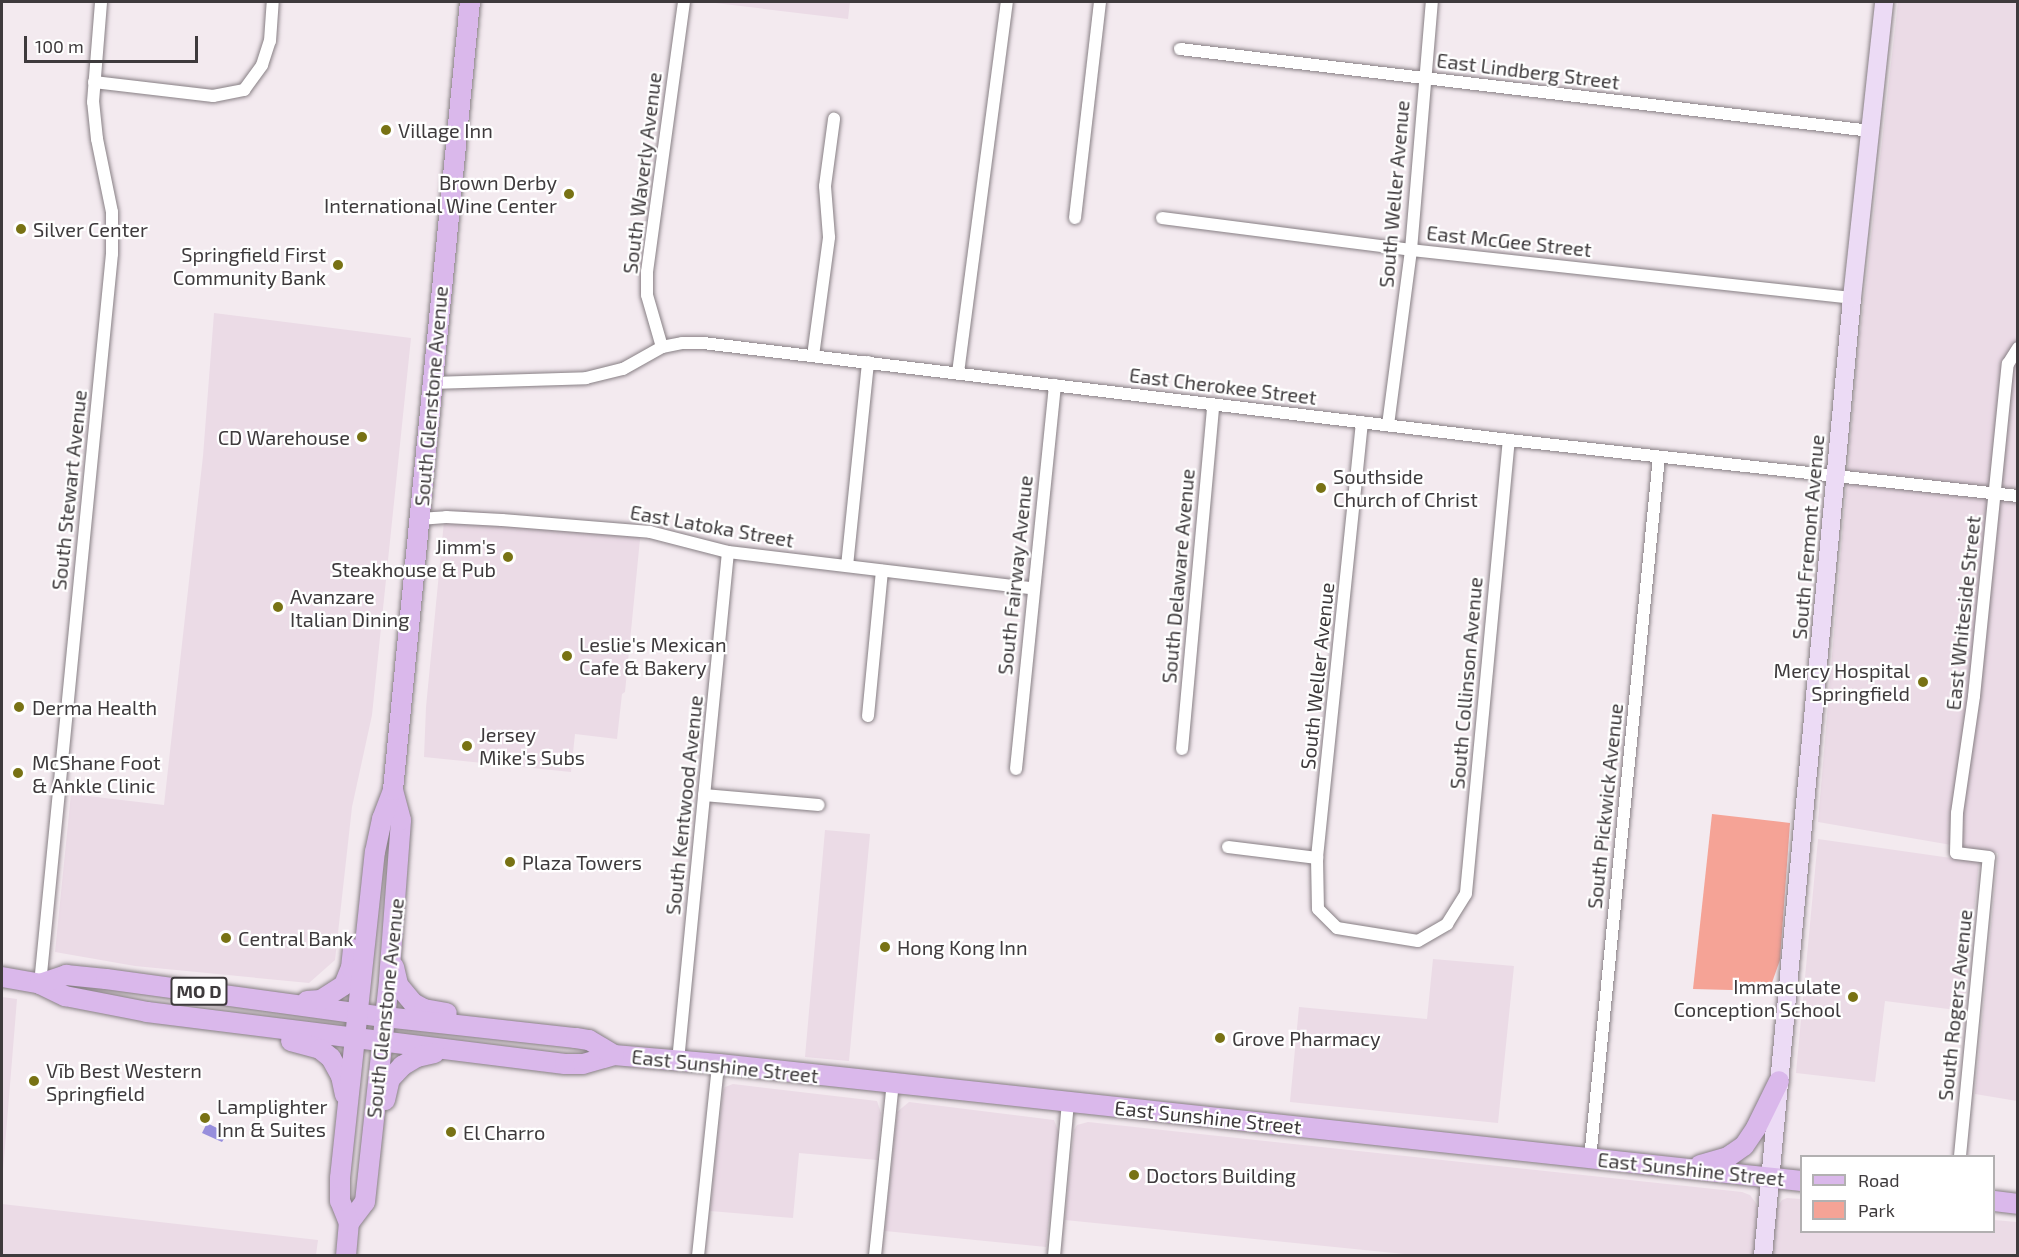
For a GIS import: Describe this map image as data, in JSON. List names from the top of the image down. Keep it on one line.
{"streets":{"main road":["South Glenstone Avenue","South Fremont Avenue","MO D","East Sunshine Street"],"street":["East Lindberg Street","South Waverly Avenue","South Weller Avenue","East McGee Street","East Cherokee Street","South Stewart Avenue","East Latoka Street","South Fairway Avenue","South Delaware Avenue","East Whiteside Street","South Collinson Avenue","South Kentwood Avenue","South Pickwick Avenue","South Rogers Avenue"]},"crossings":[["East Lindberg Street","South Weller Avenue"],["East Lindberg Street","South Fremont Avenue"],["South Waverly Avenue","East Cherokee Street"],["South Weller Avenue","East McGee Street"],["South Weller Avenue","East Cherokee Street"],["South Weller Avenue","South Collinson Avenue"],["East McGee Street","South Fremont Avenue"],["East Cherokee Street","South Glenstone Avenue"],["East Cherokee Street","South Fremont Avenue"],["East Cherokee Street","South Fairway Avenue"],["East Cherokee Street","South Delaware Avenue"],["East Cherokee Street","East Whiteside Street"],["East Cherokee Street","South Collinson Avenue"],["East Cherokee Street","South Pickwick Avenue"],["South Glenstone Avenue","East Latoka Street"],["South Glenstone Avenue","East Sunshine Street"],["South Stewart Avenue","East Sunshine Street"],["East Latoka Street","South Fairway Avenue"],["East Latoka Street","South Kentwood Avenue"],["South Fremont Avenue","East Sunshine Street"],["East Whiteside Street","South Rogers Avenue"],["South Kentwood Avenue","East Sunshine Street"],["South Pickwick Avenue","East Sunshine Street"]],"places":["Village Inn","Brown Derby International Wine Center","Silver Center","Springfield First Community Bank","CD Warehouse","Southside Church of Christ","Jimm's Steakhouse & Pub","Avanzare Italian Dining","Leslie's Mexican Cafe & Bakery","Mercy Hospital Springfield","Derma Health","Jersey Mike's Subs","McShane Foot & Ankle Clinic","Plaza Towers","Central Bank","Hong Kong Inn","Immaculate Conception School","Grove Pharmacy","Vīb Best Western Springfield","Lamplighter Inn & Suites","El Charro","Doctors Building"],"legend":["Road","Park"],"scale_bar":"100 m"}
